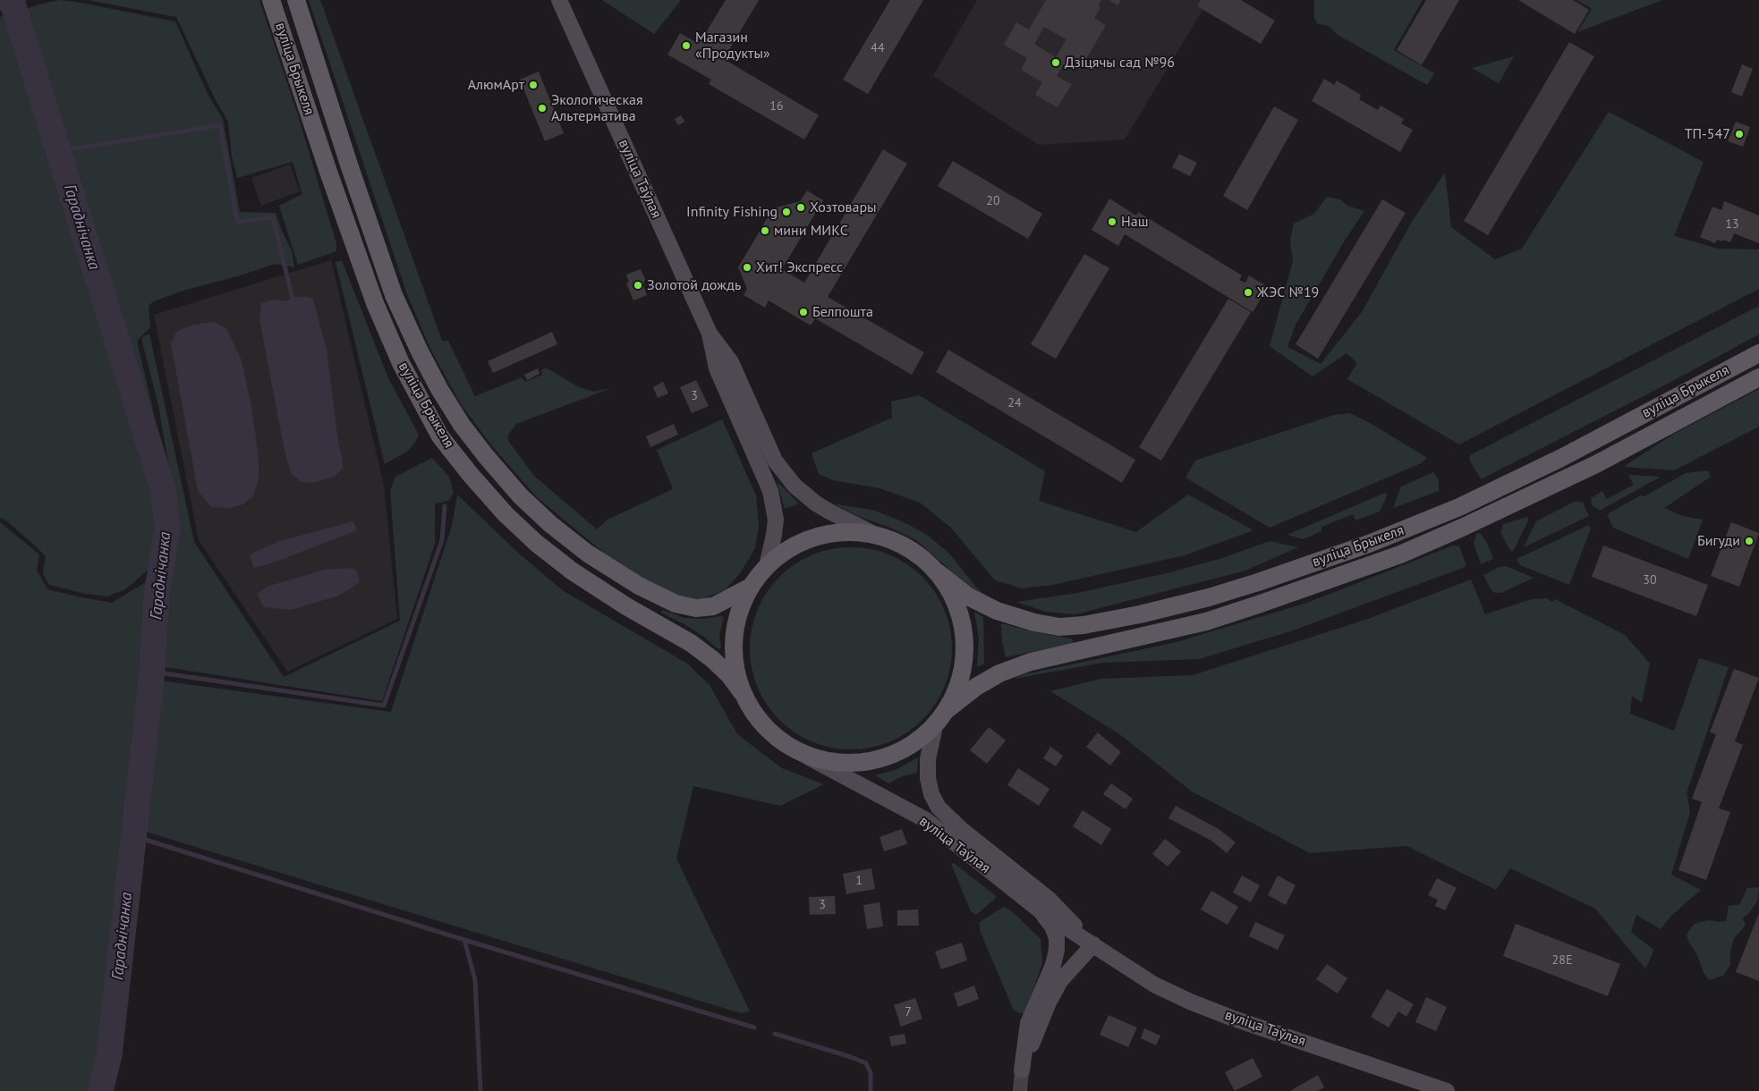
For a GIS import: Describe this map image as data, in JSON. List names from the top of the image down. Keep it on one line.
{"streets":{"main road":["вуліца Брыкеля","вуліца Таўлая"]},"water":["Гараднічанка"],"places":["Магазин «Продукты»","Дзіцячы сад №96","АлюмАрт","Экологическая Альтернатива","ТП-547","Хозтовары","Infinity Fishing","Наш","мини МИКС","Хит! Экспресс","Золотой дождь","ЖЭС №19","Белпошта","Бигуди"],"house_numbers":["44","16","20","13","3","24","30","1","3","28Е","7"]}
